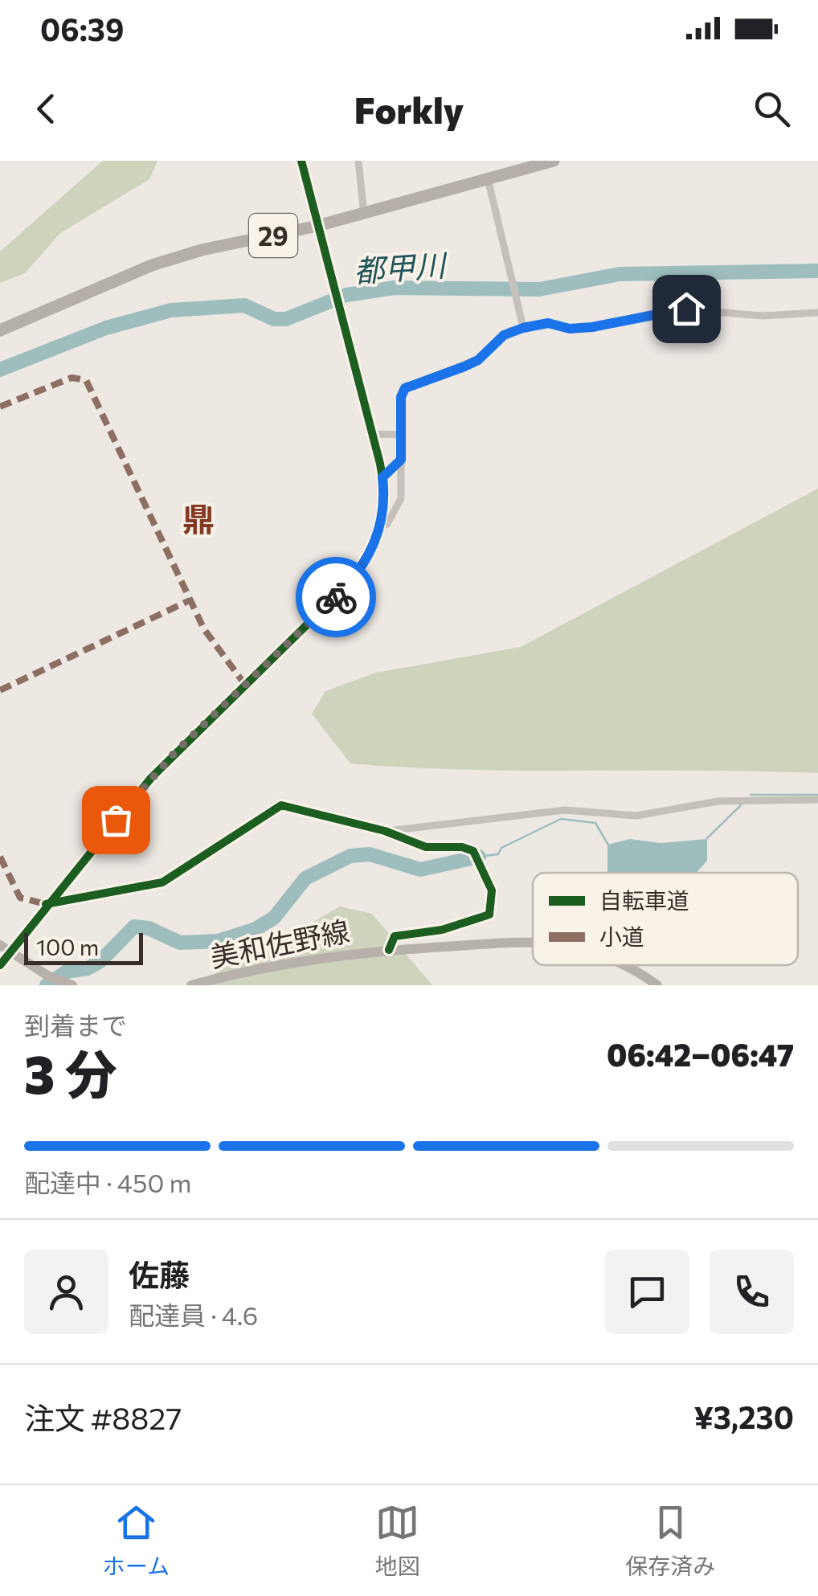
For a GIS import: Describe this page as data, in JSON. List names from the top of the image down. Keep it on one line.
{"streets":{"main road":["29","美和佐野線"]},"districts":["鼎"],"water":["都甲川"],"legend":["自転車道","小道"],"scale_bar":"100 m","page":{"status":"06:39","header":"Forkly","scale":"100 m","heading":["3 分","到着まで","06:42–06:47"],"panel":["佐藤","配達員 · 4.6","注文 #8827","¥3,230"],"bar":"配達中 · 450 m","tabs":["ホーム","地図","保存済み"]}}
